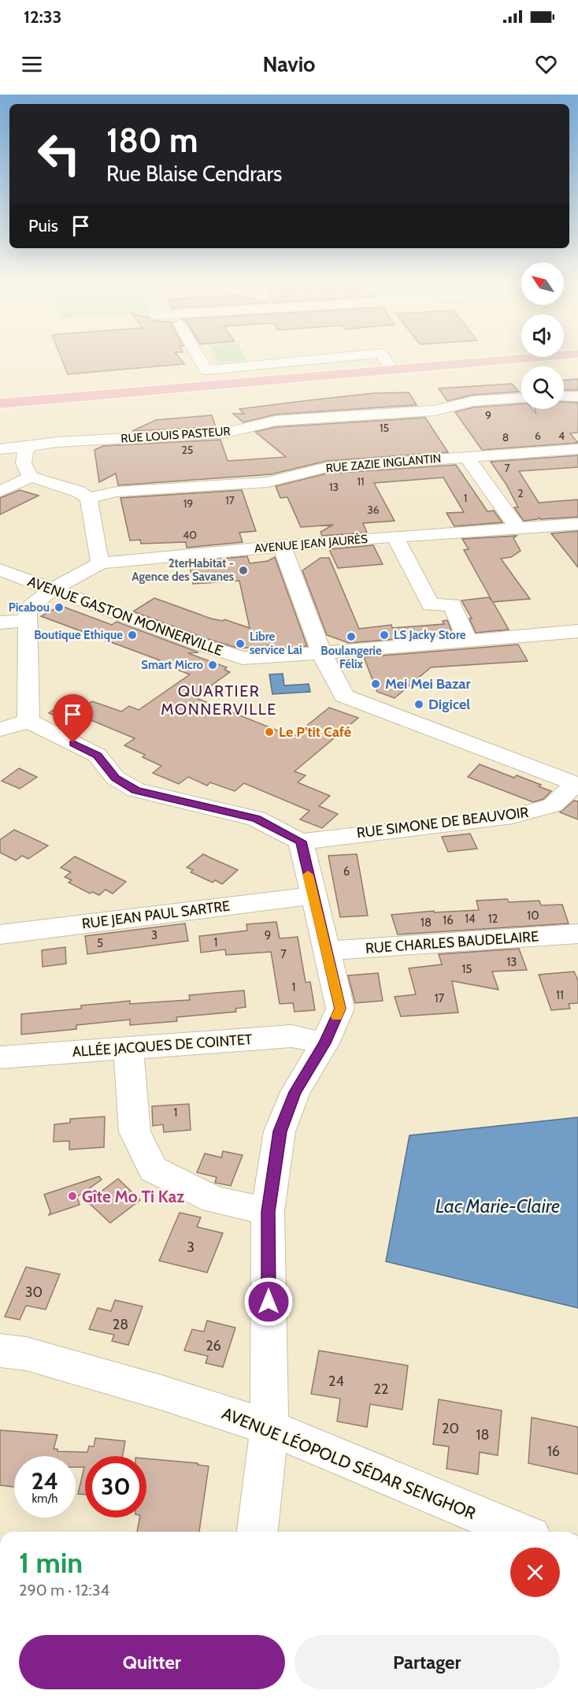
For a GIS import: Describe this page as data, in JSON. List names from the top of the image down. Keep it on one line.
{"streets":{"street":["RUE LOUIS PASTEUR","RUE ZAZIE INGLANTIN","AVENUE JEAN JAURÈS","AVENUE GASTON MONNERVILLE","RUE SIMONE DE BEAUVOIR","RUE JEAN PAUL SARTRE","RUE CHARLES BAUDELAIRE","ALLÉE JACQUES DE COINTET","AVENUE LÉOPOLD SÉDAR SENGHOR"]},"crossings":[["AVENUE JEAN JAURÈS","AVENUE GASTON MONNERVILLE"]],"districts":["QUARTIER MONNERVILLE"],"water":["Lac Marie-Claire"],"places":["2terHabitat - Agence des Savanes","Picabou","Boutique Ethique","LS Jacky Store","Boulangerie Félix","Libre service Lai","Smart Micro","Mei Mei Bazar","Digicel","Le P'tit Café","Gîte Mo Ti Kaz"],"house_numbers":["9","15","6","4","8","25","7","11","13","2","1","17","19","36","40","6","10","14","12","16","18","3","9","1","5","7","13","15","1","11","17","1","3","30","28","26","24","22","20","18","16"],"north":"top left","page":{"status":"12:33","header":"Navio","turn":["180 m","Rue Blaise Cendrars"],"then":"Puis","speed":"24 km/h","limit":"30","heading":["1 min","290 m · 12:34"],"buttons":["Quitter","Partager"]}}
